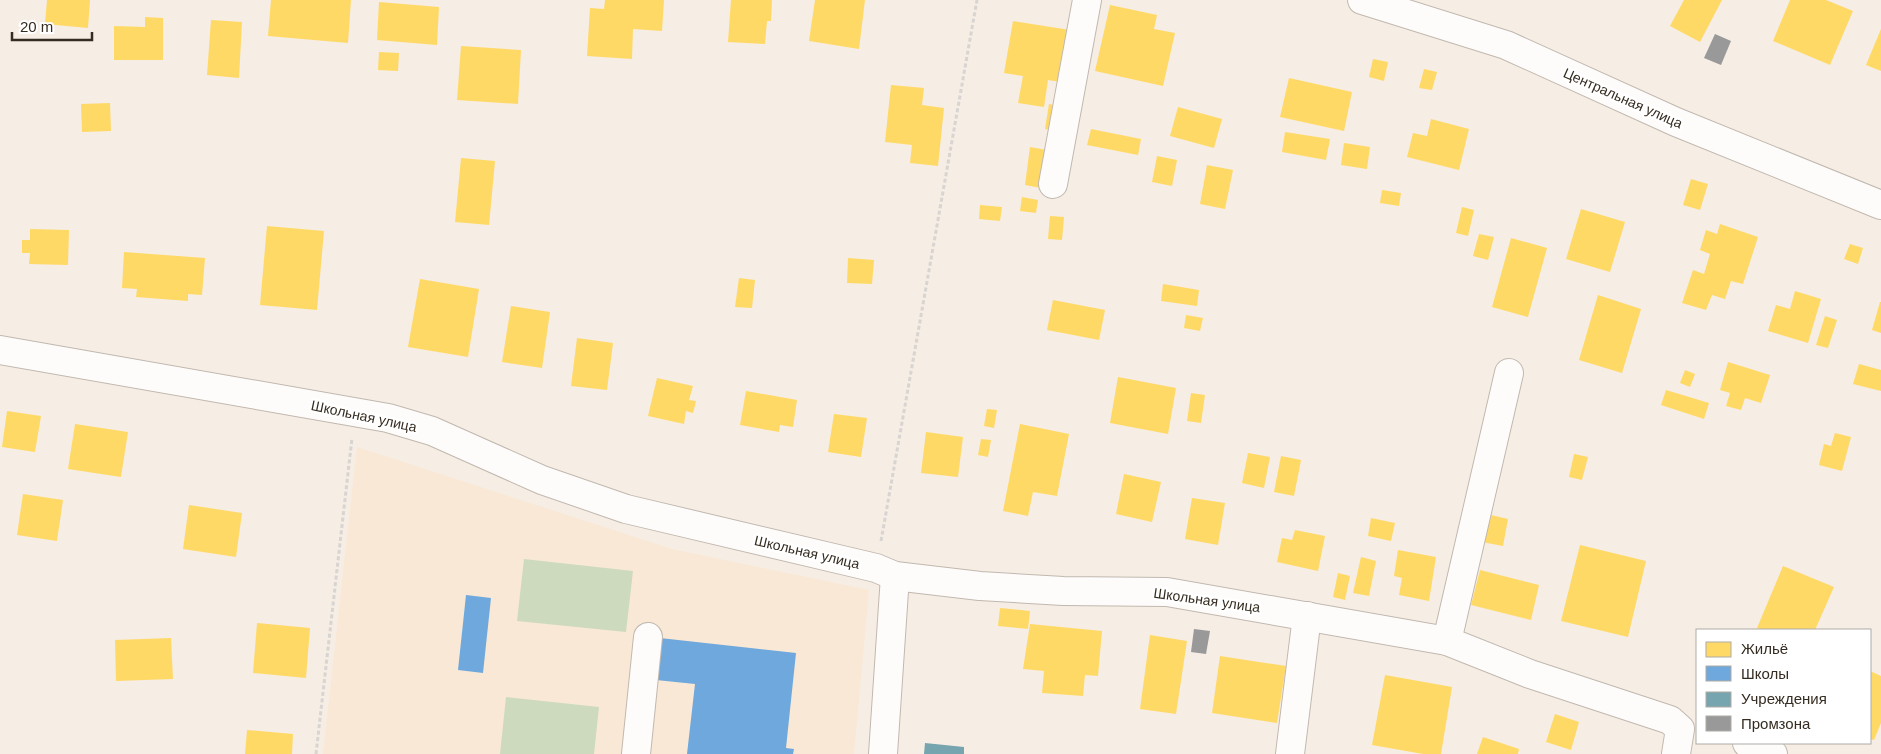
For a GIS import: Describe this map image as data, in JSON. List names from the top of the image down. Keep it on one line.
{"streets":{"street":["Центральная улица","Школьная улица"]},"legend":["Жильё","Школы","Учреждения","Промзона"],"scale_bar":"20 m"}
